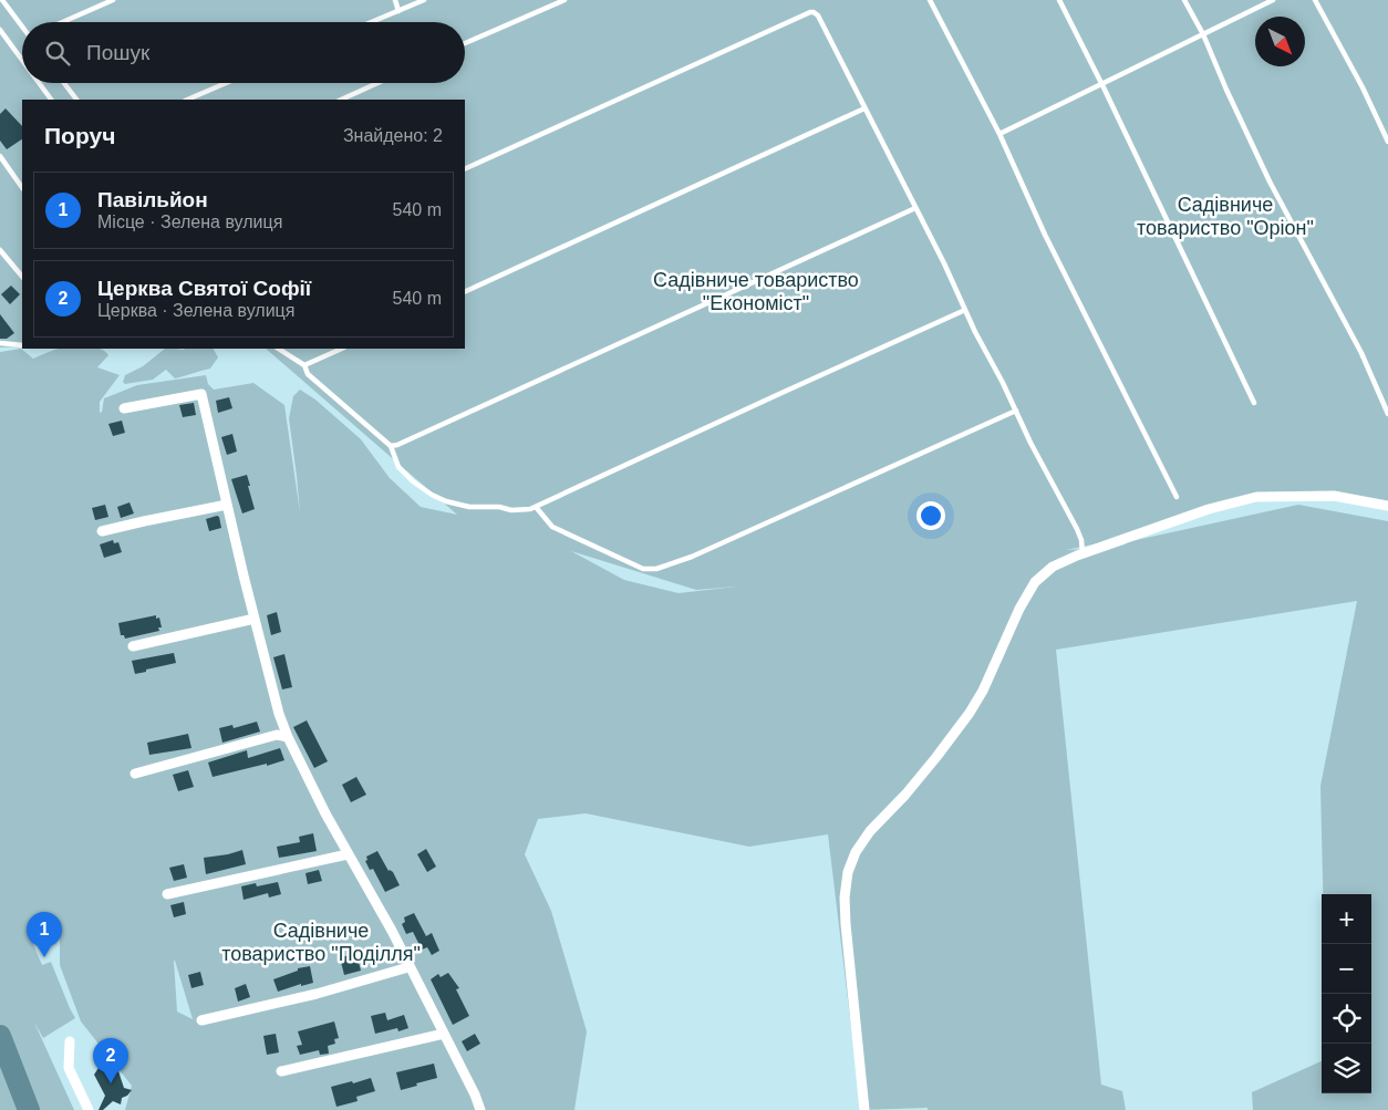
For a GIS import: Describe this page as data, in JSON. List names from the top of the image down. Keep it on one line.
{"parks":["Садівниче товариство \"Оріон\"","Садівниче товариство \"Економіст\"","Садівниче товариство \"Поділля\""],"north":"bottom right","page":{"search":"Пошук","heading":["Поруч","Знайдено: 2"],"list":[{"mark":"1","name":"Павільйон","note":"Місце · Зелена вулиця","value":"540 m"},{"mark":"2","name":"Церква Святої Софії","note":"Церква · Зелена вулиця","value":"540 m"}],"map_buttons":["+","−"],"pins":["1","2"]}}
